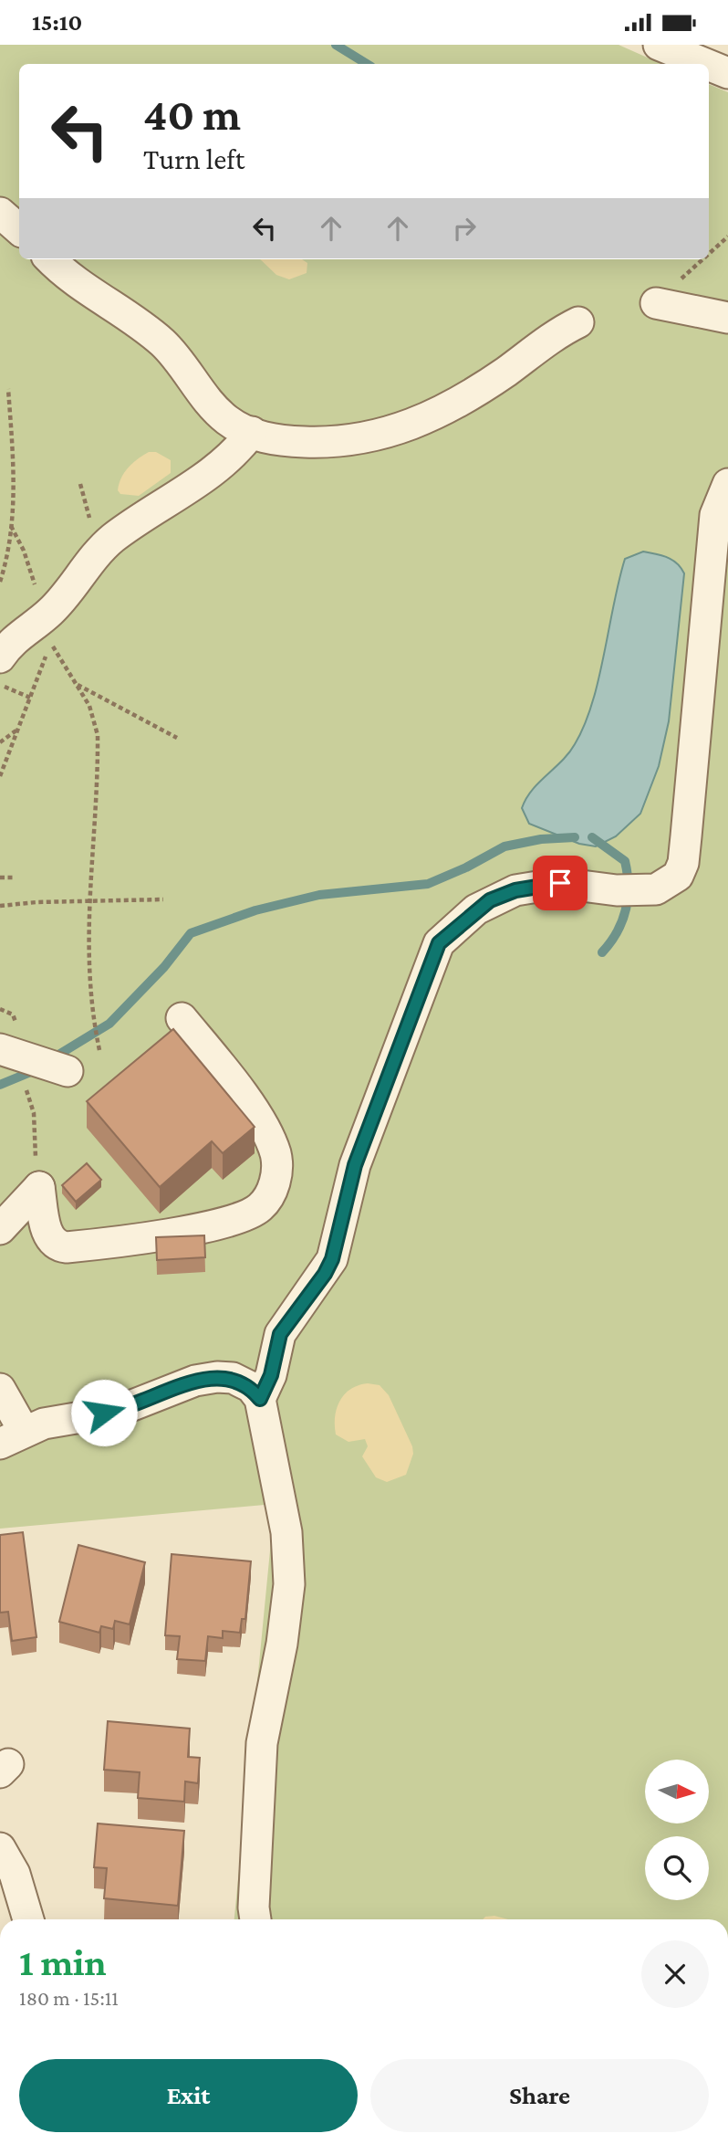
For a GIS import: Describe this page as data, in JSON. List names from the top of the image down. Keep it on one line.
{"north":"right","page":{"status":"15:10","turn":["40 m","Turn left"],"heading":["1 min","180 m · 15:11"],"buttons":["Exit","Share"]}}
